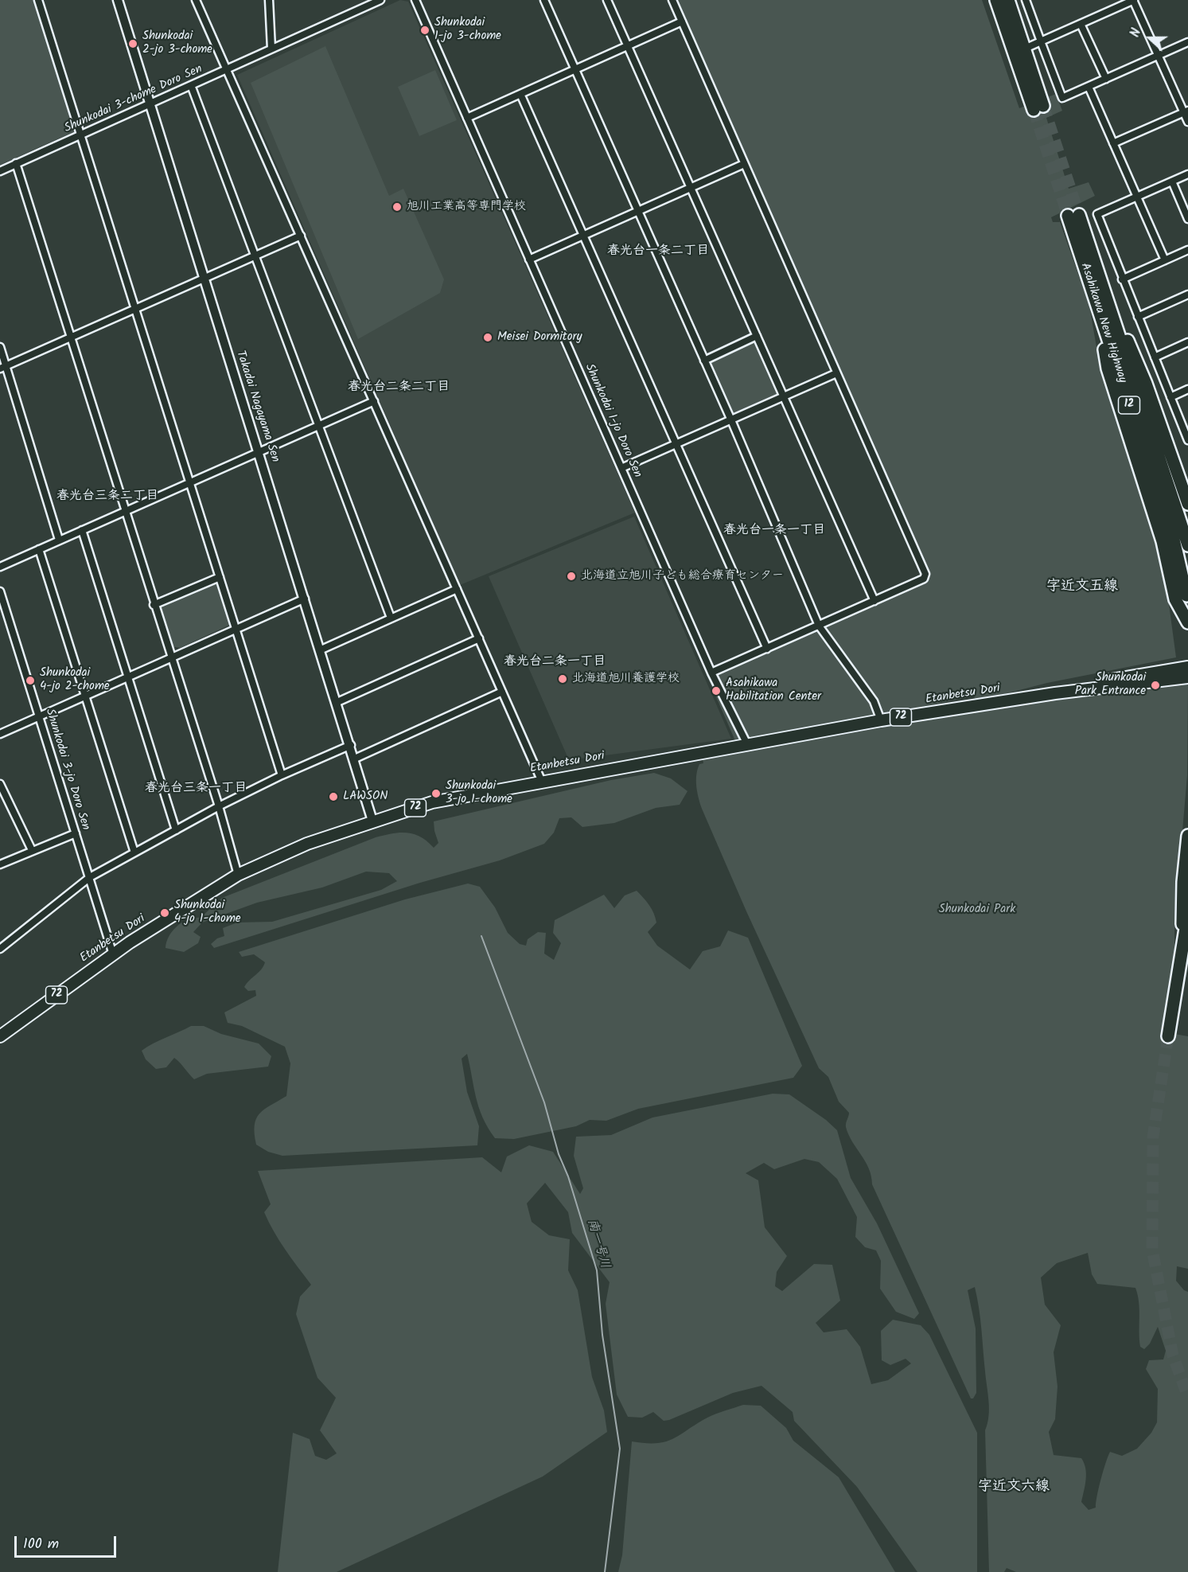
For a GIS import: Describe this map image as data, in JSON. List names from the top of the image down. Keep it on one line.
{"streets":{"highway":["Asahikawa New Highway","12"],"main road":["Etanbetsu Dori","72"],"street":["Shunkodai 3-chome Doro Sen","Takadai Nagayama Sen","Shunkodai 1-jo Doro Sen","Shunkodai 3-jo Doro Sen"]},"crossings":[["Shunkodai 3-chome Doro Sen","Takadai Nagayama Sen"],["Asahikawa New Highway","12"],["Takadai Nagayama Sen","Etanbetsu Dori"],["Shunkodai 1-jo Doro Sen","Etanbetsu Dori"],["Etanbetsu Dori","Shunkodai 3-jo Doro Sen"]],"districts":["春光台一条二丁目","春光台二条二丁目","春光台三条二丁目","春光台一条一丁目","字近文五線","春光台二条一丁目","春光台三条一丁目","字近文六線"],"water":["南一号川"],"parks":["Shunkodai Park"],"places":["Shunkodai 1-jo 3-chome","Shunkodai 2-jo 3-chome","旭川工業高等専門学校","Meisei Dormitory","北海道立旭川子ども総合療育センター","北海道旭川養護学校","Shunkodai 4-jo 2-chome","Shunkodai Park Entrance","Asahikawa Habilitation Center","Shunkodai 3-jo 1-chome","LAWSON","Shunkodai 4-jo 1-chome"],"scale_bar":"100 m","north":"left"}
